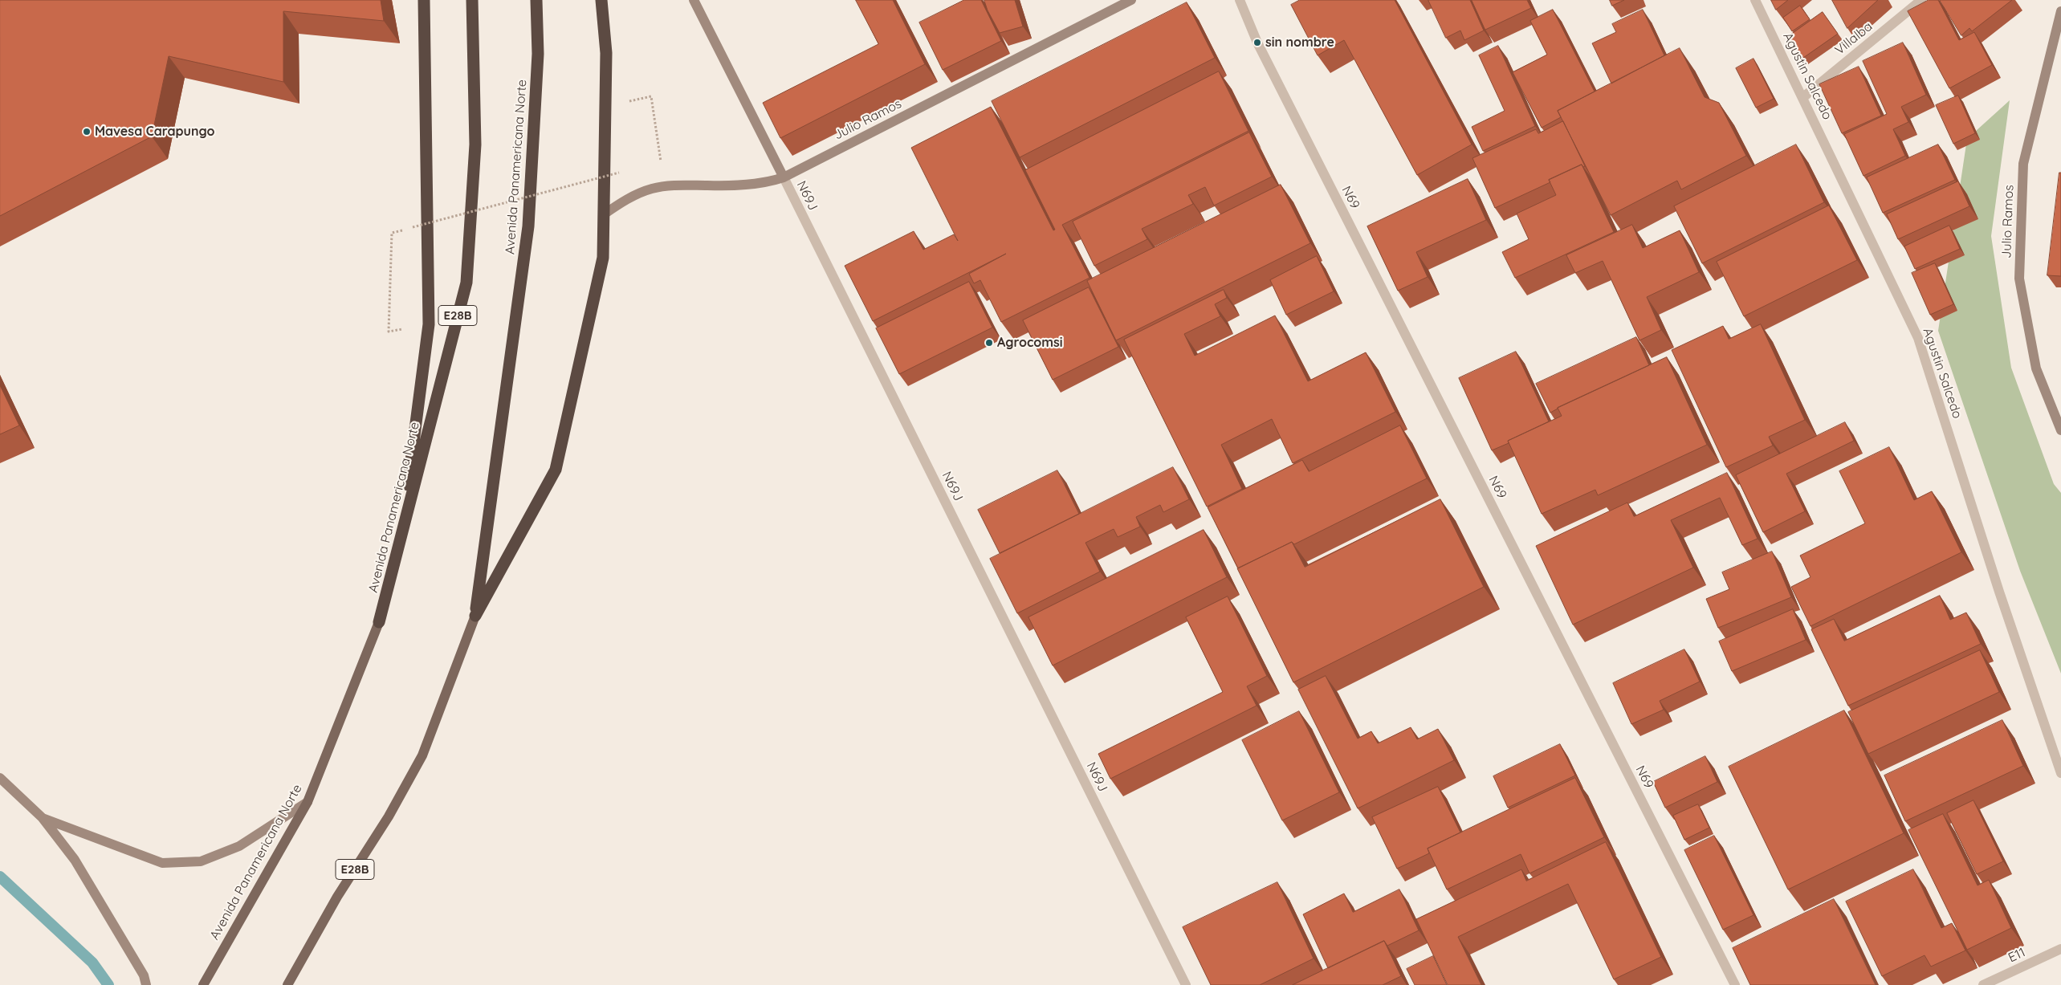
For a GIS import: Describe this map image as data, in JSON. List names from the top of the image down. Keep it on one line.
{"streets":{"highway":["Avenida Panamericana Norte","E28B"],"street":["Villalba","Agustin Salcedo","Julio Ramos","N69J","N69","E11"]},"crossings":[["Villalba","Agustin Salcedo"],["Julio Ramos","N69J"]],"places":["sin nombre","Mavesa Carapungo","Agrocomsi"]}
